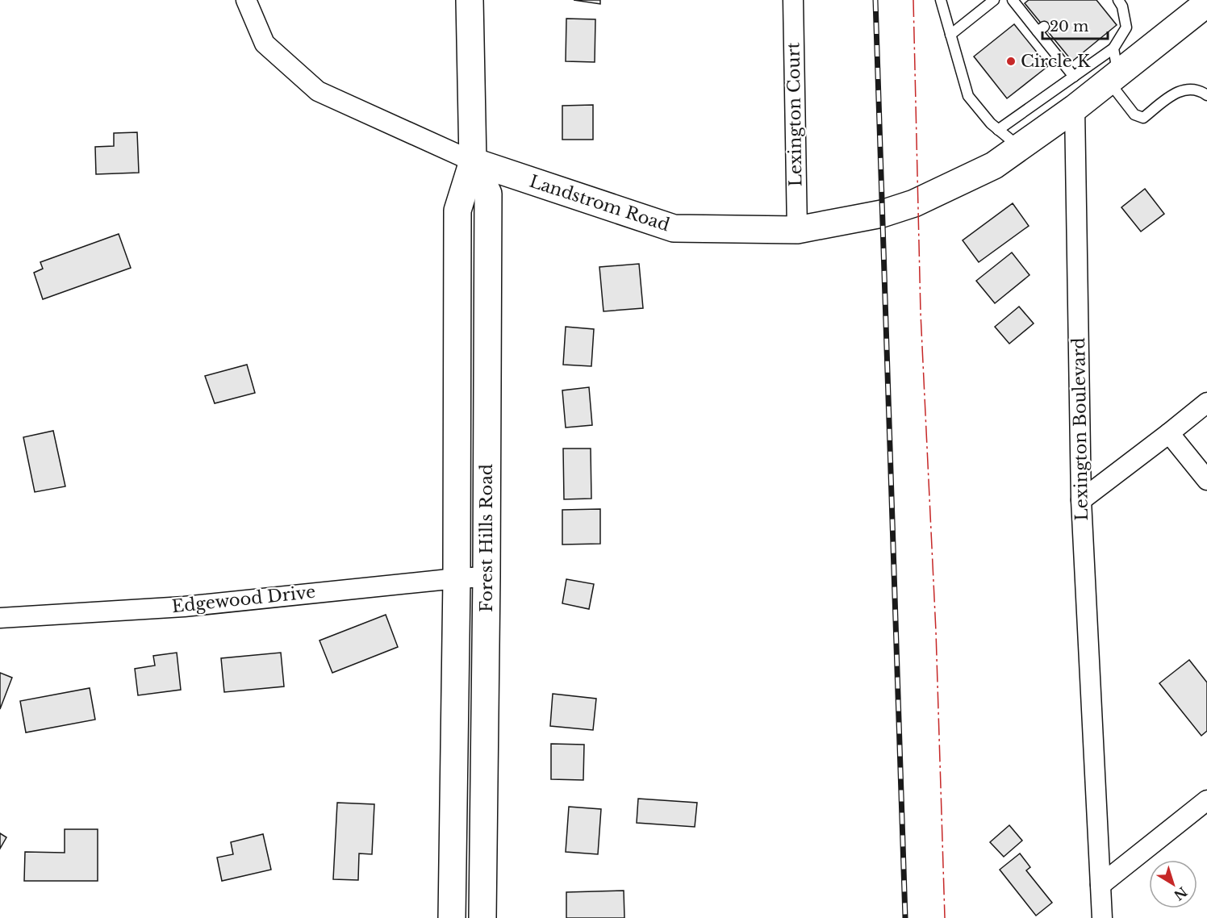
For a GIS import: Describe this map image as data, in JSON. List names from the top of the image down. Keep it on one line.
{"streets":{"street":["Lexington Court","Landstrom Road","Lexington Boulevard","Forest Hills Road","Edgewood Drive"]},"crossings":[["Lexington Court","Landstrom Road"],["Landstrom Road","Lexington Boulevard"],["Landstrom Road","Forest Hills Road"],["Forest Hills Road","Edgewood Drive"]],"places":["Circle K"],"scale_bar":"20 m","north":"bottom right"}
